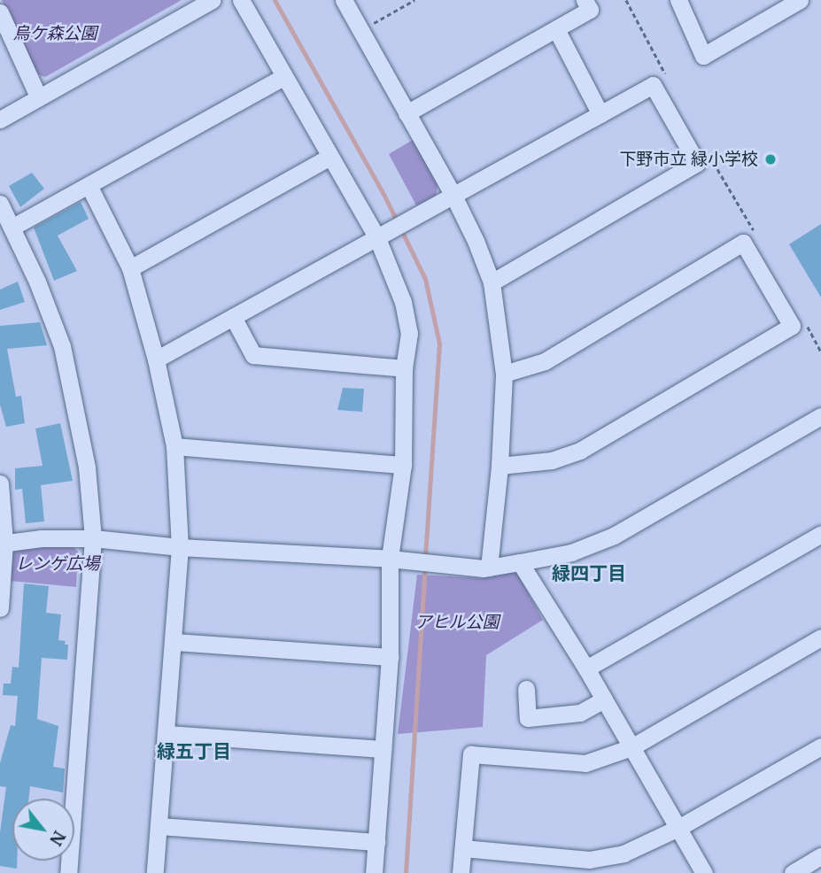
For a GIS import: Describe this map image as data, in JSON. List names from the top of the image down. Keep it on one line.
{"districts":["緑四丁目","緑五丁目"],"parks":["烏ケ森公園","レンゲ広場","アヒル公園"],"places":["下野市立 緑小学校"],"north":"bottom right"}
